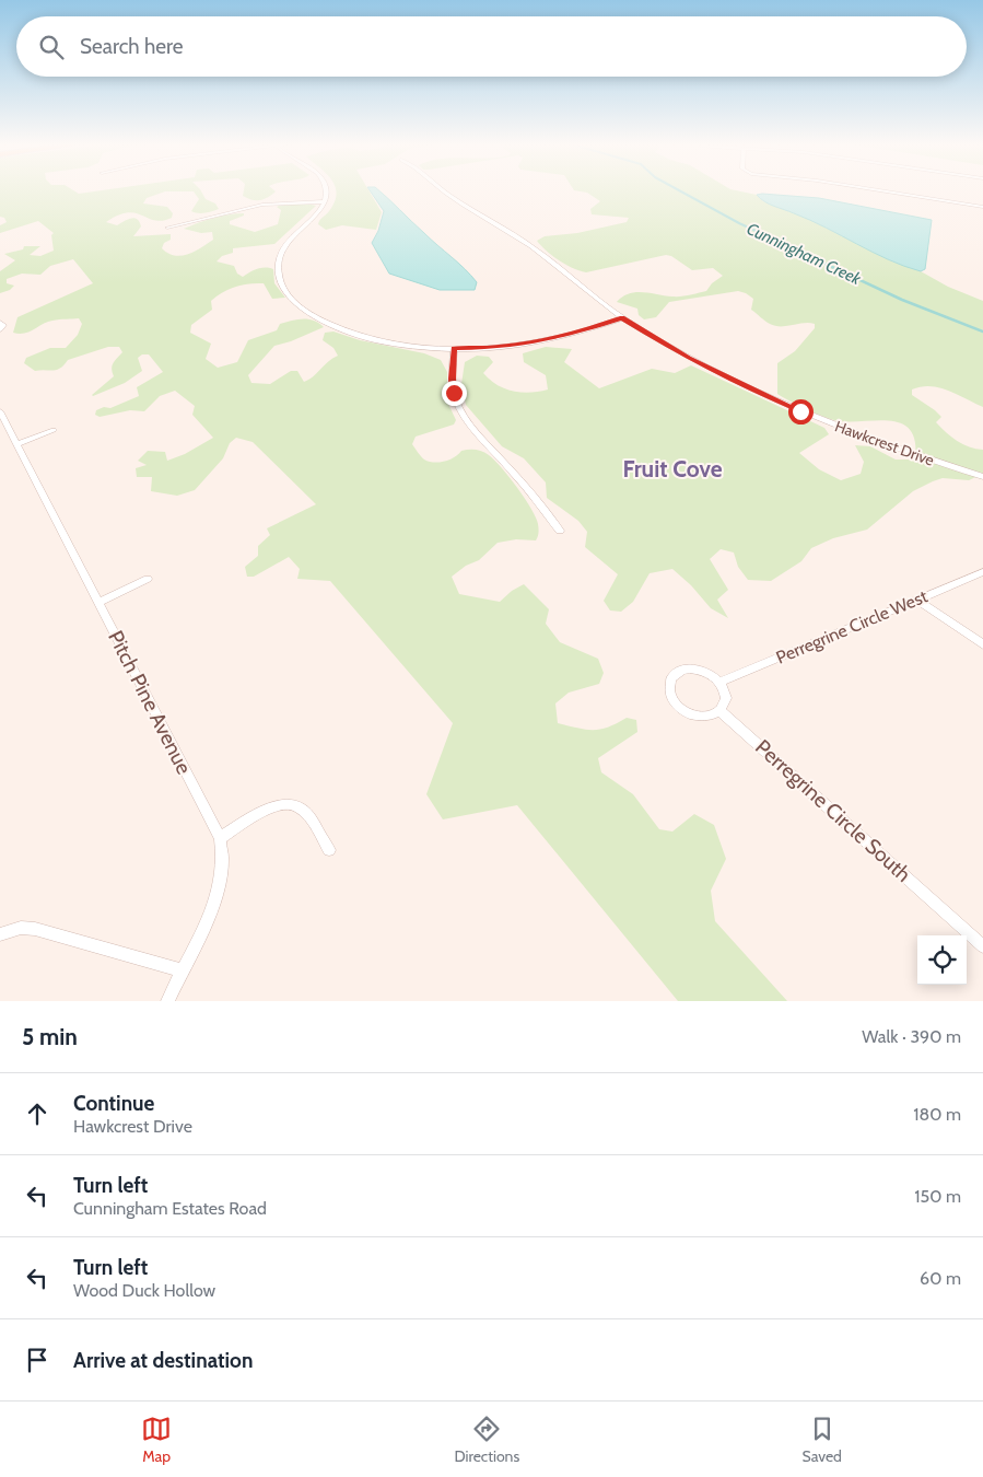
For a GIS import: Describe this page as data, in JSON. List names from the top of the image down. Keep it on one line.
{"streets":{"street":["Hawkcrest Drive","Perregrine Circle West","Pitch Pine Avenue","Perregrine Circle South"]},"crossings":[["Perregrine Circle West","Perregrine Circle South"]],"districts":["Fruit Cove"],"water":["Cunningham Creek"],"page":{"search":"Search here","heading":["5 min","Walk · 390 m"],"list":[["Continue","Hawkcrest Drive","180 m"],["Turn left","Cunningham Estates Road","150 m"],["Turn left","Wood Duck Hollow","60 m"],"Arrive at destination"],"nav":["Map","Directions","Saved"]}}
